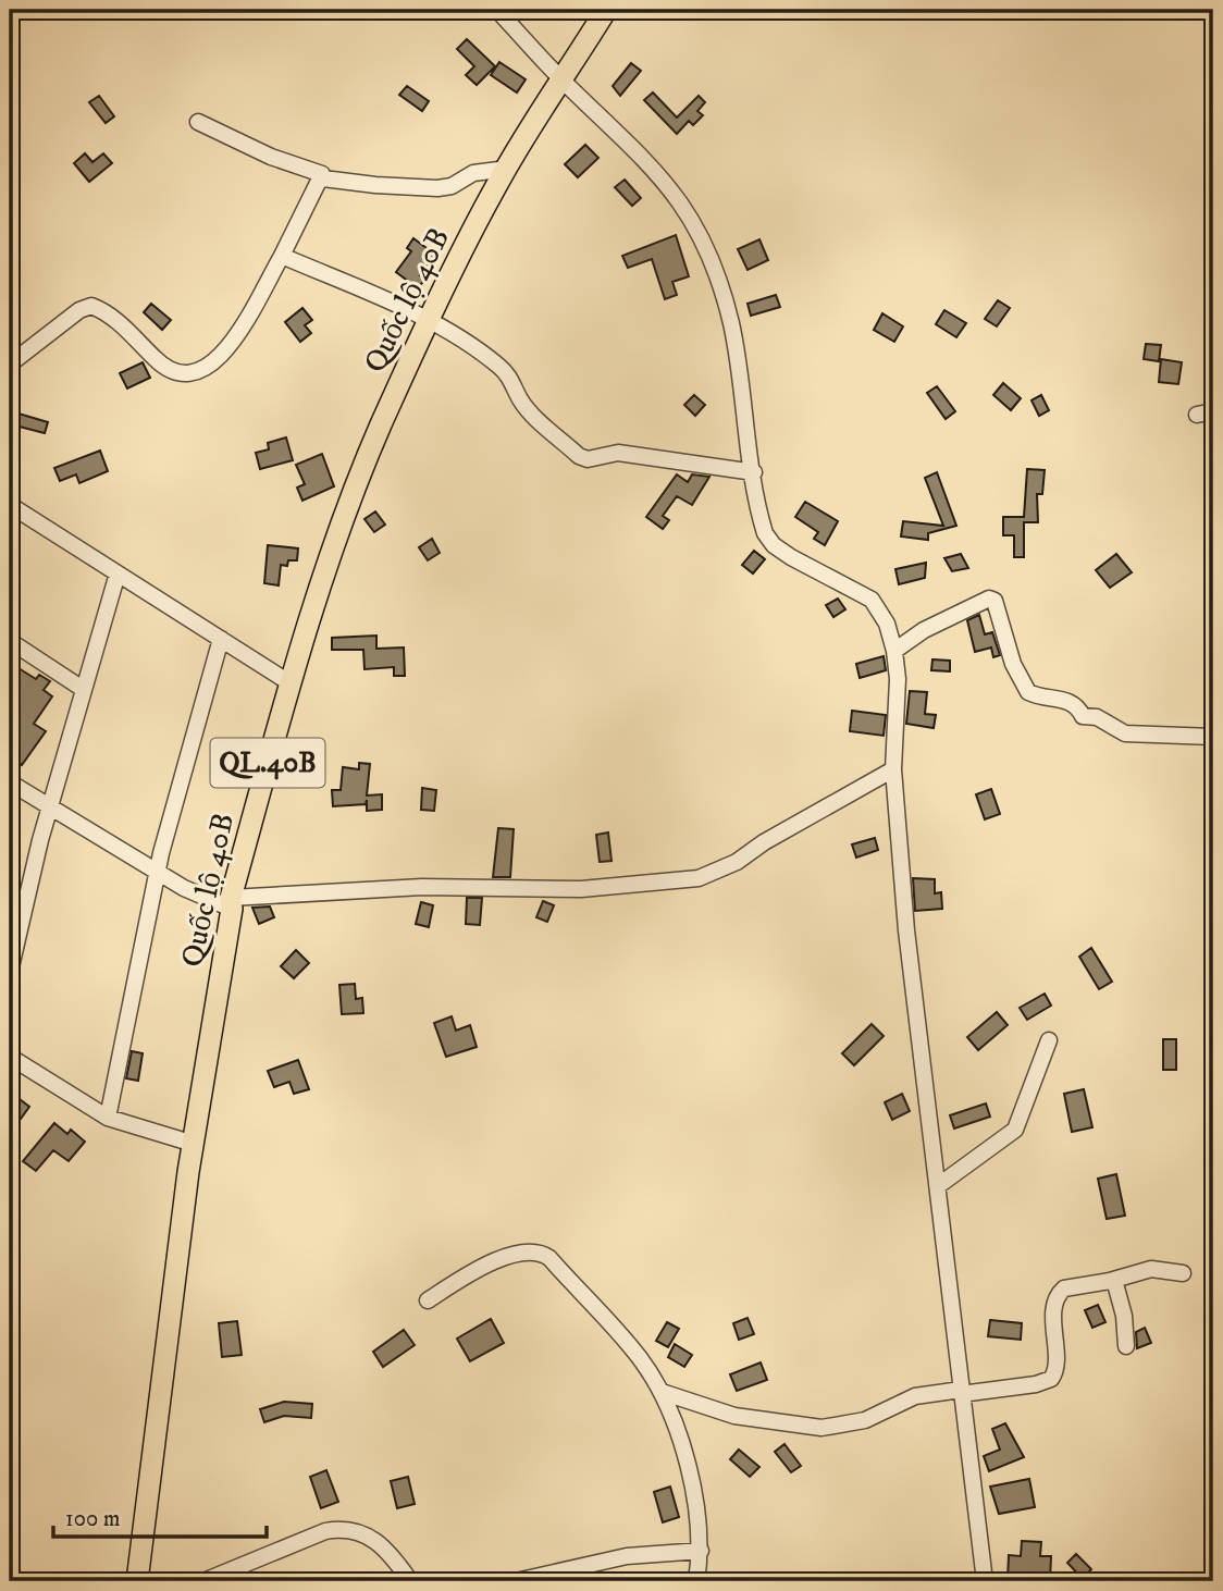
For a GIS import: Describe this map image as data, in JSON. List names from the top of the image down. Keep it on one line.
{"streets":{"highway":["Quốc lộ 40B","QL.40B"]},"scale_bar":"100 m"}
